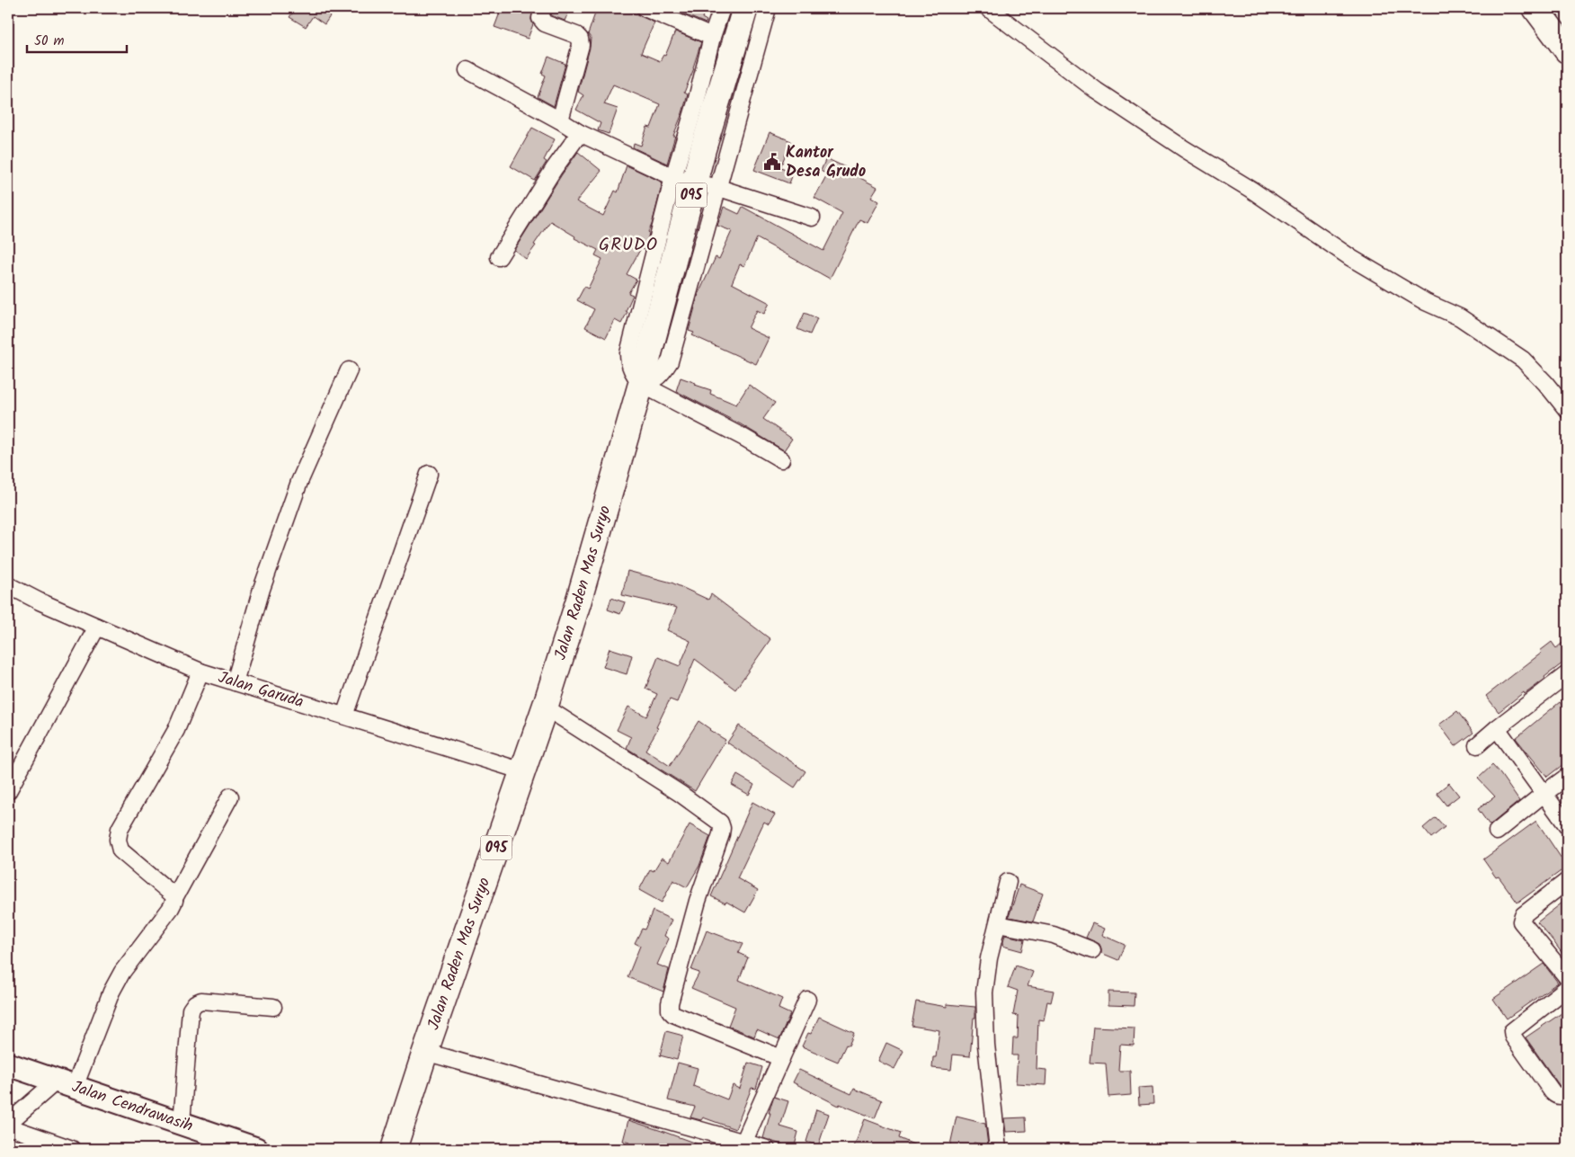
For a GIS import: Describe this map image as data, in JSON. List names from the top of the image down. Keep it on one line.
{"streets":{"main road":["095","Jalan Raden Mas Suryo"],"street":["Jalan Garuda","Jalan Cendrawasih"]},"crossings":[["Jalan Raden Mas Suryo","Jalan Garuda"]],"districts":["GRUDO"],"places":{"public building":["Kantor Desa Grudo"]},"scale_bar":"50 m"}
